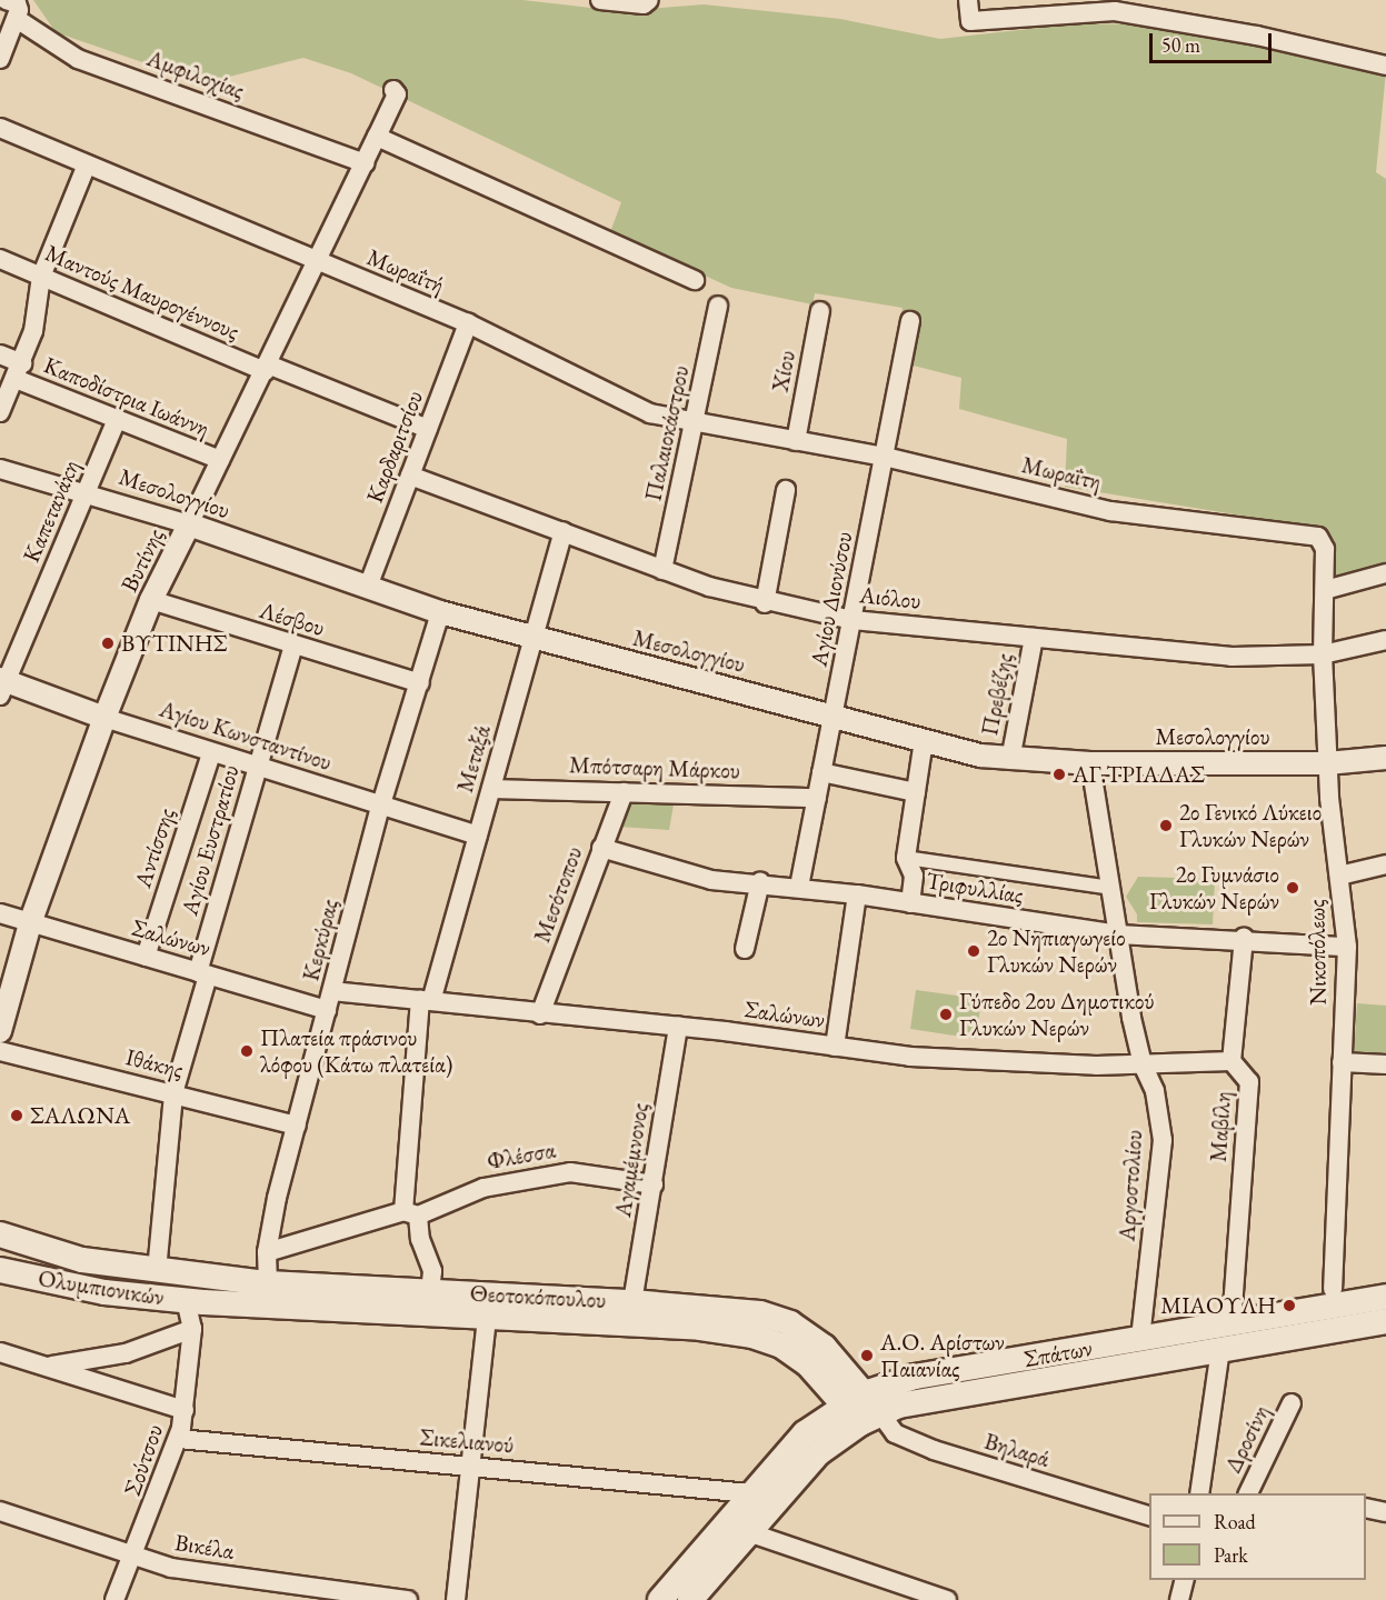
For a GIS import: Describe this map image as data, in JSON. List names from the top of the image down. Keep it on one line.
{"streets":{"main road":["Ολυμπιονικών","Θεοτοκόπουλου","Σπάτων"],"street":["Αμφιλοχίας","Μωραΐτή","Μαντούς Μαυρογέννους","Χίου","Καποδίστρια Ιωάννη","Παλαιοκάστρου","Καρδαριτσίου","Μωραΐτη","Μεσολογγίου","Καπετανάκη","Βυτίνης","Αιόλου","Αγίου Διονύσου","Λέσβου","Πρεβέζης","Αγίου Κωνσταντίνου","Μεταξά","Μπότσαρη Μάρκου","Αγίου Ευστρατίου","Αντίσσης","Τριφυλλίας","Μεσότοπου","Σαλώνων","Κερκύρας","Νικοπόλεως","Ιθάκης","Μαβίλη","Φλέσσα","Αγαμέμνονος","Αργοστολίου","Δροσίνη","Σικελιανού","Βηλαρά","Σούτσου","Βικέλα"]},"crossings":[["Αμφιλοχίας","Βυτίνης"],["Μωραΐτή","Χίου"],["Μωραΐτή","Παλαιοκάστρου"],["Μωραΐτή","Καρδαριτσίου"],["Μωραΐτή","Μωραΐτη"],["Μωραΐτή","Βυτίνης"],["Μαντούς Μαυρογέννους","Καρδαριτσίου"],["Μαντούς Μαυρογέννους","Βυτίνης"],["Χίου","Μωραΐτη"],["Καποδίστρια Ιωάννη","Καπετανάκη"],["Καποδίστρια Ιωάννη","Βυτίνης"],["Παλαιοκάστρου","Αιόλου"],["Καρδαριτσίου","Μεσολογγίου"],["Καρδαριτσίου","Αιόλου"],["Μωραΐτη","Αγίου Διονύσου"],["Μωραΐτη","Νικοπόλεως"],["Μεσολογγίου","Καπετανάκη"],["Μεσολογγίου","Βυτίνης"],["Μεσολογγίου","Αγίου Διονύσου"],["Μεσολογγίου","Πρεβέζης"],["Μεσολογγίου","Μεταξά"],["Μεσολογγίου","Κερκύρας"],["Μεσολογγίου","Νικοπόλεως"],["Μεσολογγίου","Αργοστολίου"],["Καπετανάκη","Αγίου Κωνσταντίνου"],["Βυτίνης","Λέσβου"],["Βυτίνης","Αγίου Κωνσταντίνου"],["Βυτίνης","Σαλώνων"],["Αιόλου","Αγίου Διονύσου"],["Αιόλου","Πρεβέζης"],["Αιόλου","Μεταξά"],["Αιόλου","Νικοπόλεως"],["Αγίου Διονύσου","Μπότσαρη Μάρκου"],["Αγίου Διονύσου","Τριφυλλίας"],["Λέσβου","Αγίου Ευστρατίου"],["Λέσβου","Κερκύρας"],["Αγίου Κωνσταντίνου","Μεταξά"],["Αγίου Κωνσταντίνου","Αγίου Ευστρατίου"],["Αγίου Κωνσταντίνου","Αντίσσης"],["Αγίου Κωνσταντίνου","Κερκύρας"],["Μεταξά","Μπότσαρη Μάρκου"],["Μεταξά","Σαλώνων"],["Μεταξά","Φλέσσα"],["Μεταξά","Θεοτοκόπουλου"],["Μπότσαρη Μάρκου","Μεσότοπου"],["Αγίου Ευστρατίου","Σαλώνων"],["Αγίου Ευστρατίου","Ιθάκης"],["Αγίου Ευστρατίου","Ολυμπιονικών"],["Αγίου Ευστρατίου","Θεοτοκόπουλου"],["Αντίσσης","Σαλώνων"],["Τριφυλλίας","Μεσότοπου"],["Τριφυλλίας","Νικοπόλεως"],["Τριφυλλίας","Μαβίλη"],["Τριφυλλίας","Αργοστολίου"],["Μεσότοπου","Σαλώνων"],["Σαλώνων","Κερκύρας"],["Σαλώνων","Μαβίλη"],["Σαλώνων","Αγαμέμνονος"],["Σαλώνων","Αργοστολίου"],["Κερκύρας","Ιθάκης"],["Κερκύρας","Θεοτοκόπουλου"],["Μαβίλη","Σπάτων"],["Φλέσσα","Αγαμέμνονος"],["Αγαμέμνονος","Θεοτοκόπουλου"],["Αργοστολίου","Σπάτων"],["Ολυμπιονικών","Θεοτοκόπουλου"],["Ολυμπιονικών","Σούτσου"],["Θεοτοκόπουλου","Σπάτων"],["Θεοτοκόπουλου","Βηλαρά"],["Θεοτοκόπουλου","Σούτσου"],["Σπάτων","Σικελιανού"],["Σπάτων","Βηλαρά"],["Σικελιανού","Σούτσου"],["Σούτσου","Βικέλα"]],"places":["ΒΥΤΙΝΗΣ","ΑΓ.ΤΡΙΑΔΑΣ","2ο Γενικό Λύκειο Γλυκών Νερών","2ο Γυμνάσιο Γλυκών Νερών","2ο Νηπιαγωγείο Γλυκών Νερών","Γύπεδο 2ου Δημοτικού Γλυκών Νερών","Πλατεία πράσινου λόφου (Κάτω πλατεία)","ΣΑΛΩΝΑ","ΜΙΑΟΥΛΗ","Α.Ο. Αρίστων Παιανίας"],"legend":["Road","Park"],"scale_bar":"50 m"}
